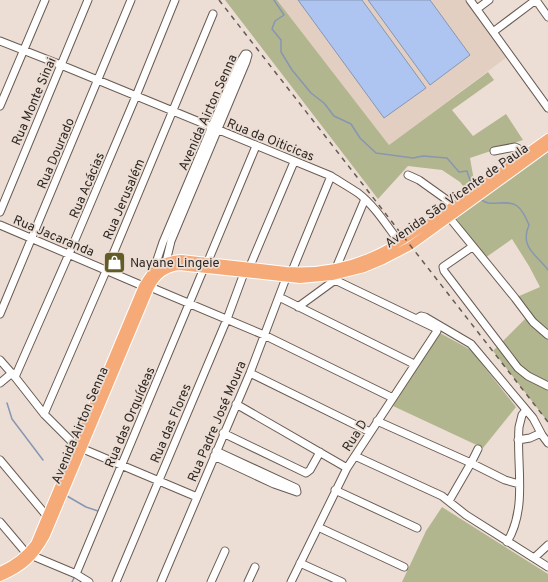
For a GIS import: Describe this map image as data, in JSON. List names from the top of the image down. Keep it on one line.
{"streets":{"main road":["Avenida Airton Senna","Avenida São Vicente de Paula"],"street":["Rua Monte Sinai","Rua da Oiticicas","Rua Dourado","Rua Acácias","Rua Jerusalém","Rua Jacaranda","Rua das Orquídeas","Rua Padre José Moura","Rua das Flores","Rua D"]},"crossings":[["Rua Monte Sinai","Rua da Oiticicas"],["Avenida Airton Senna","Rua da Oiticicas"],["Avenida Airton Senna","Avenida São Vicente de Paula"],["Avenida Airton Senna","Rua Jacaranda"],["Rua da Oiticicas","Rua Dourado"],["Rua da Oiticicas","Rua Acácias"],["Rua da Oiticicas","Avenida São Vicente de Paula"],["Rua da Oiticicas","Rua Jerusalém"],["Rua da Oiticicas","Rua das Orquídeas"],["Rua Dourado","Rua Jacaranda"],["Rua Acácias","Rua Jacaranda"],["Avenida São Vicente de Paula","Rua das Orquídeas"],["Avenida São Vicente de Paula","Rua Padre José Moura"],["Avenida São Vicente de Paula","Rua das Flores"],["Rua Jerusalém","Rua Jacaranda"],["Rua Jacaranda","Rua das Orquídeas"],["Rua Jacaranda","Rua Padre José Moura"],["Rua Jacaranda","Rua das Flores"],["Rua Jacaranda","Rua D"]],"places":{"shop":["Nayane Lingeie"]}}
